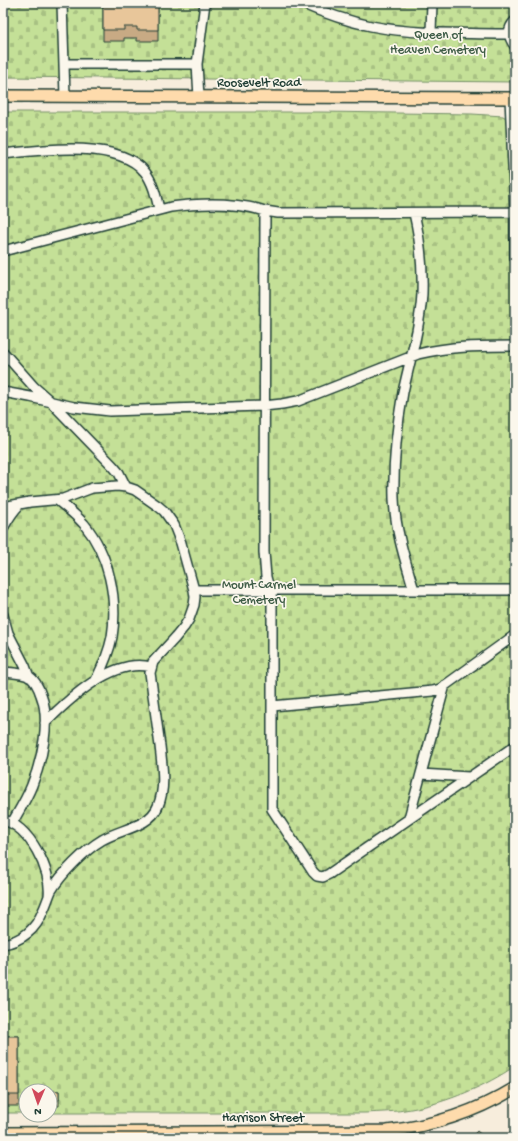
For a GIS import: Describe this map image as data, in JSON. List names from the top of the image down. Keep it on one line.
{"streets":{"main road":["Roosevelt Road","Harrison Street"]},"parks":["Queen of Heaven Cemetery","Mount Carmel Cemetery"],"north":"bottom"}
